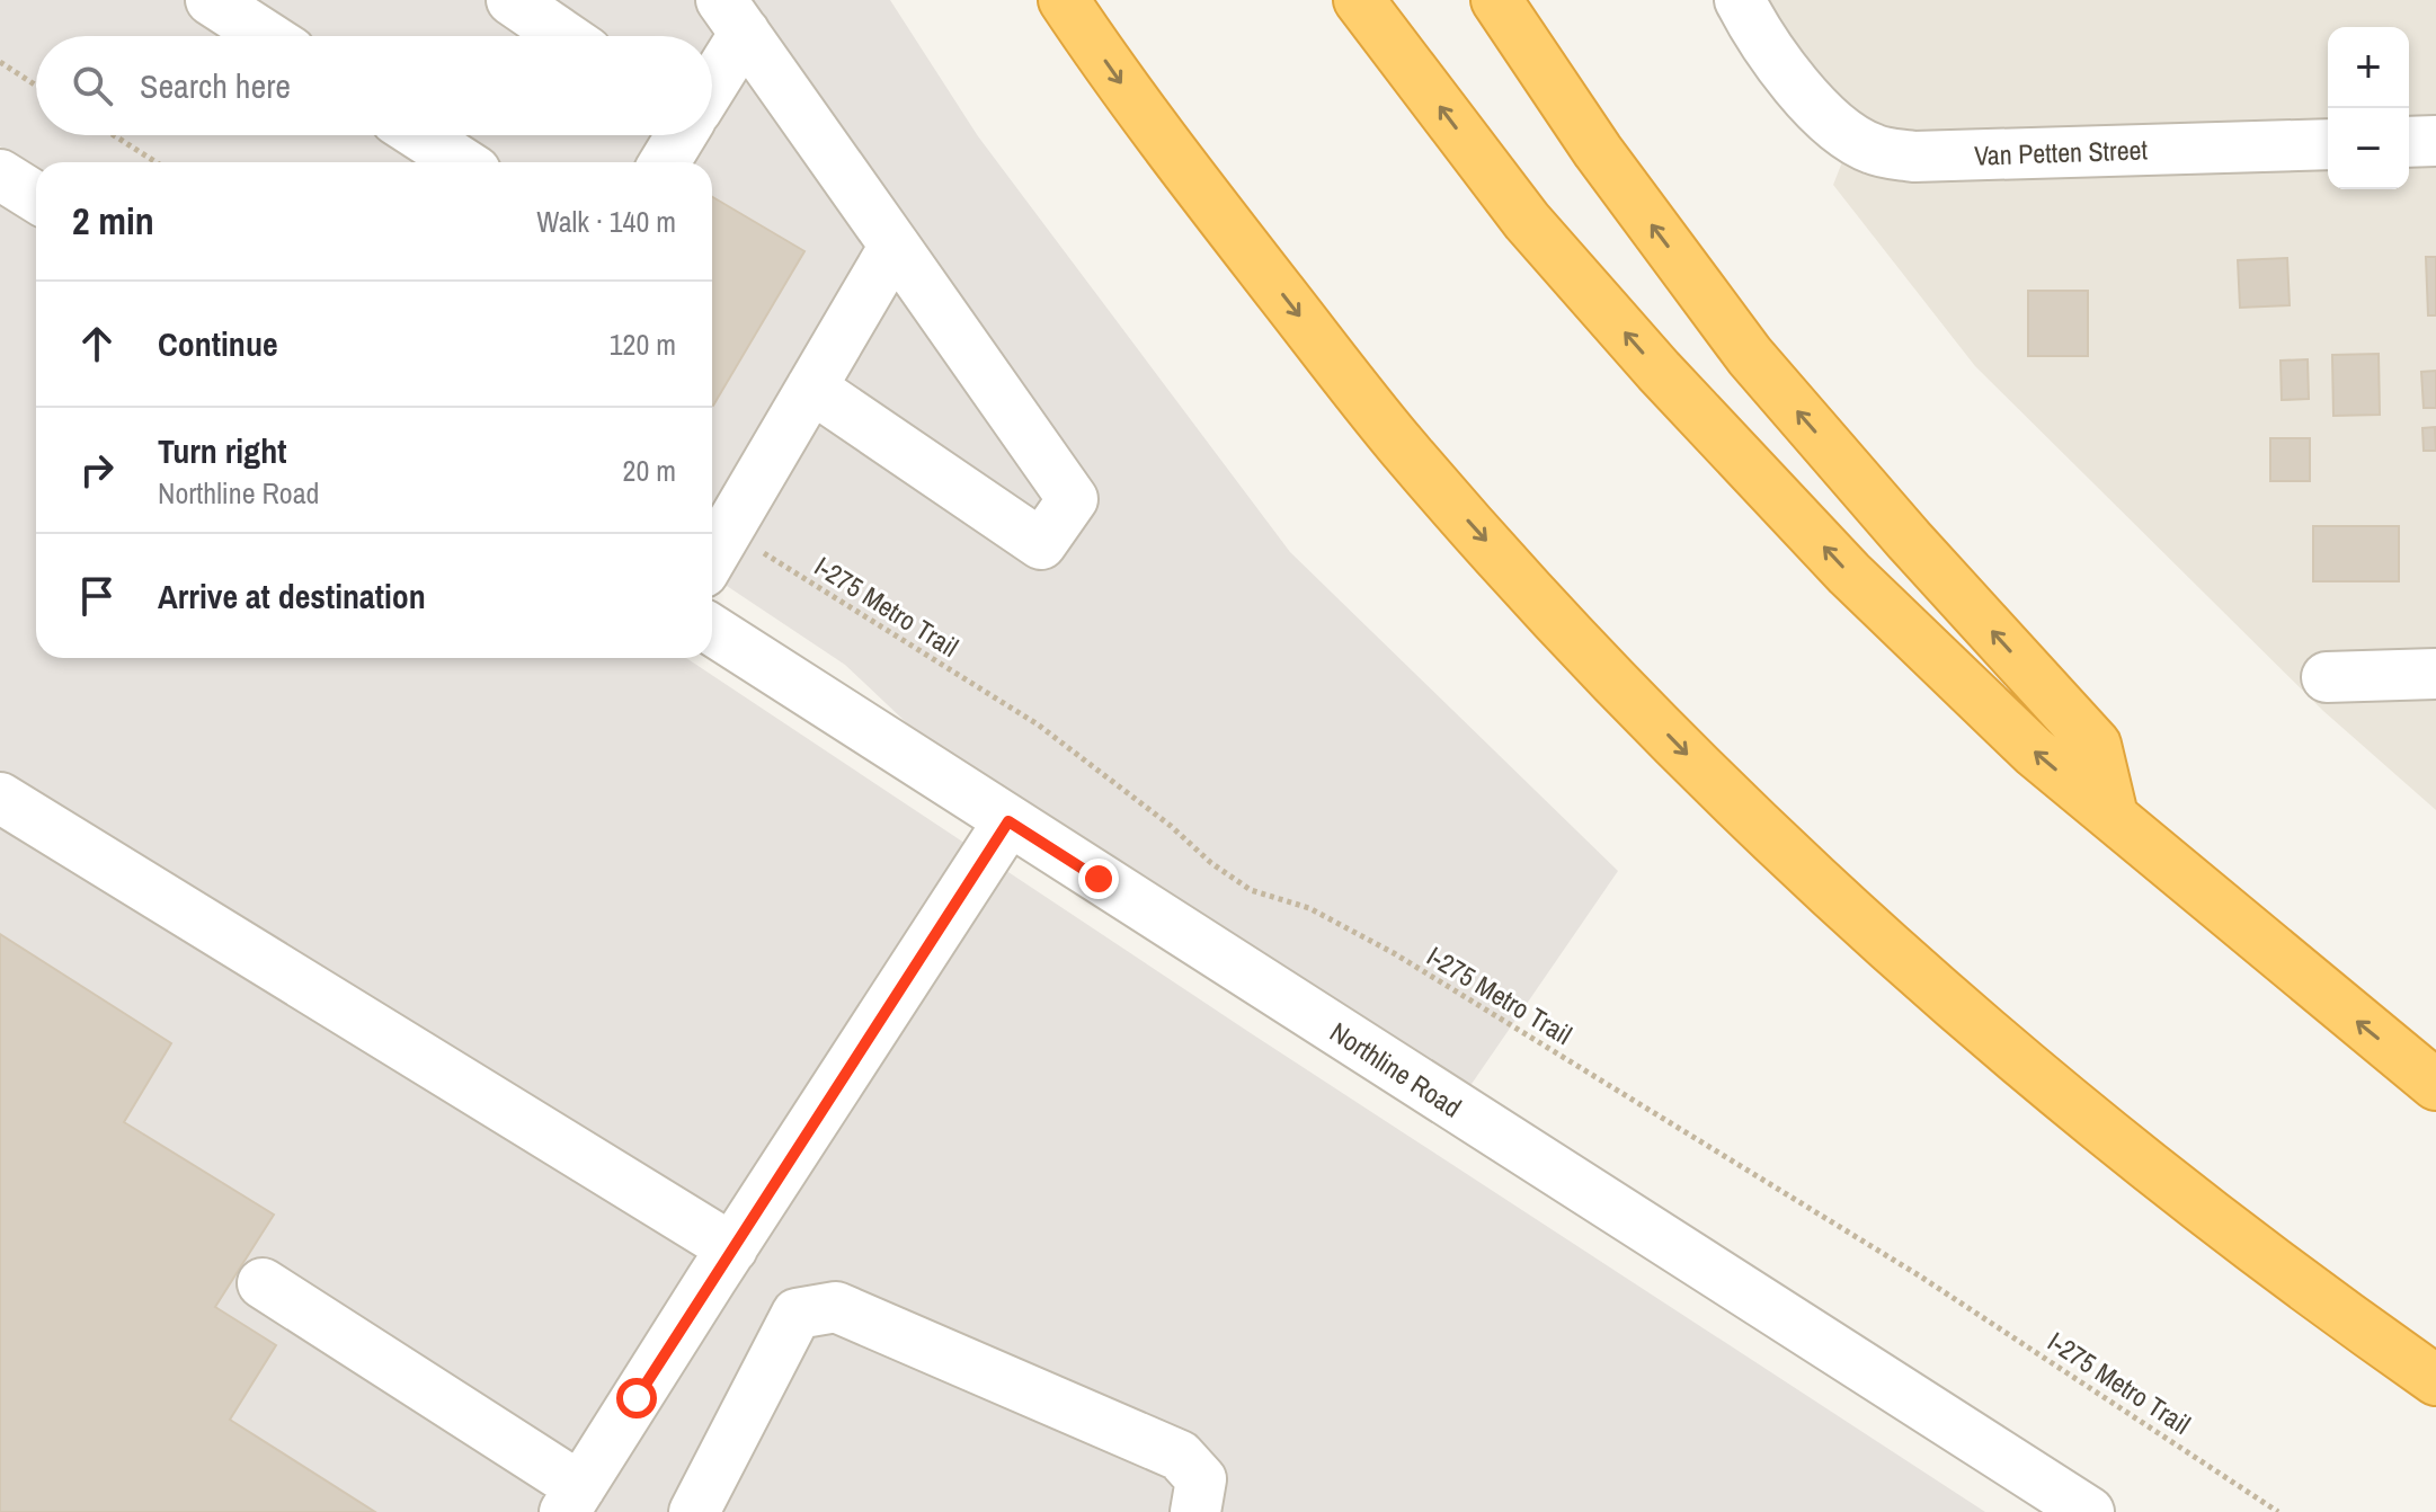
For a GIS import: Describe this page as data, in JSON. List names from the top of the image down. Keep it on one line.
{"streets":{"street":["Van Petten Street","Northline Road"],"path":["I-275 Metro Trail"]},"page":{"map_buttons":["+","−"],"search":"Search here","heading":["2 min","Walk · 140 m"],"list":[["Continue","120 m"],["Turn right","Northline Road","20 m"],"Arrive at destination"]}}
